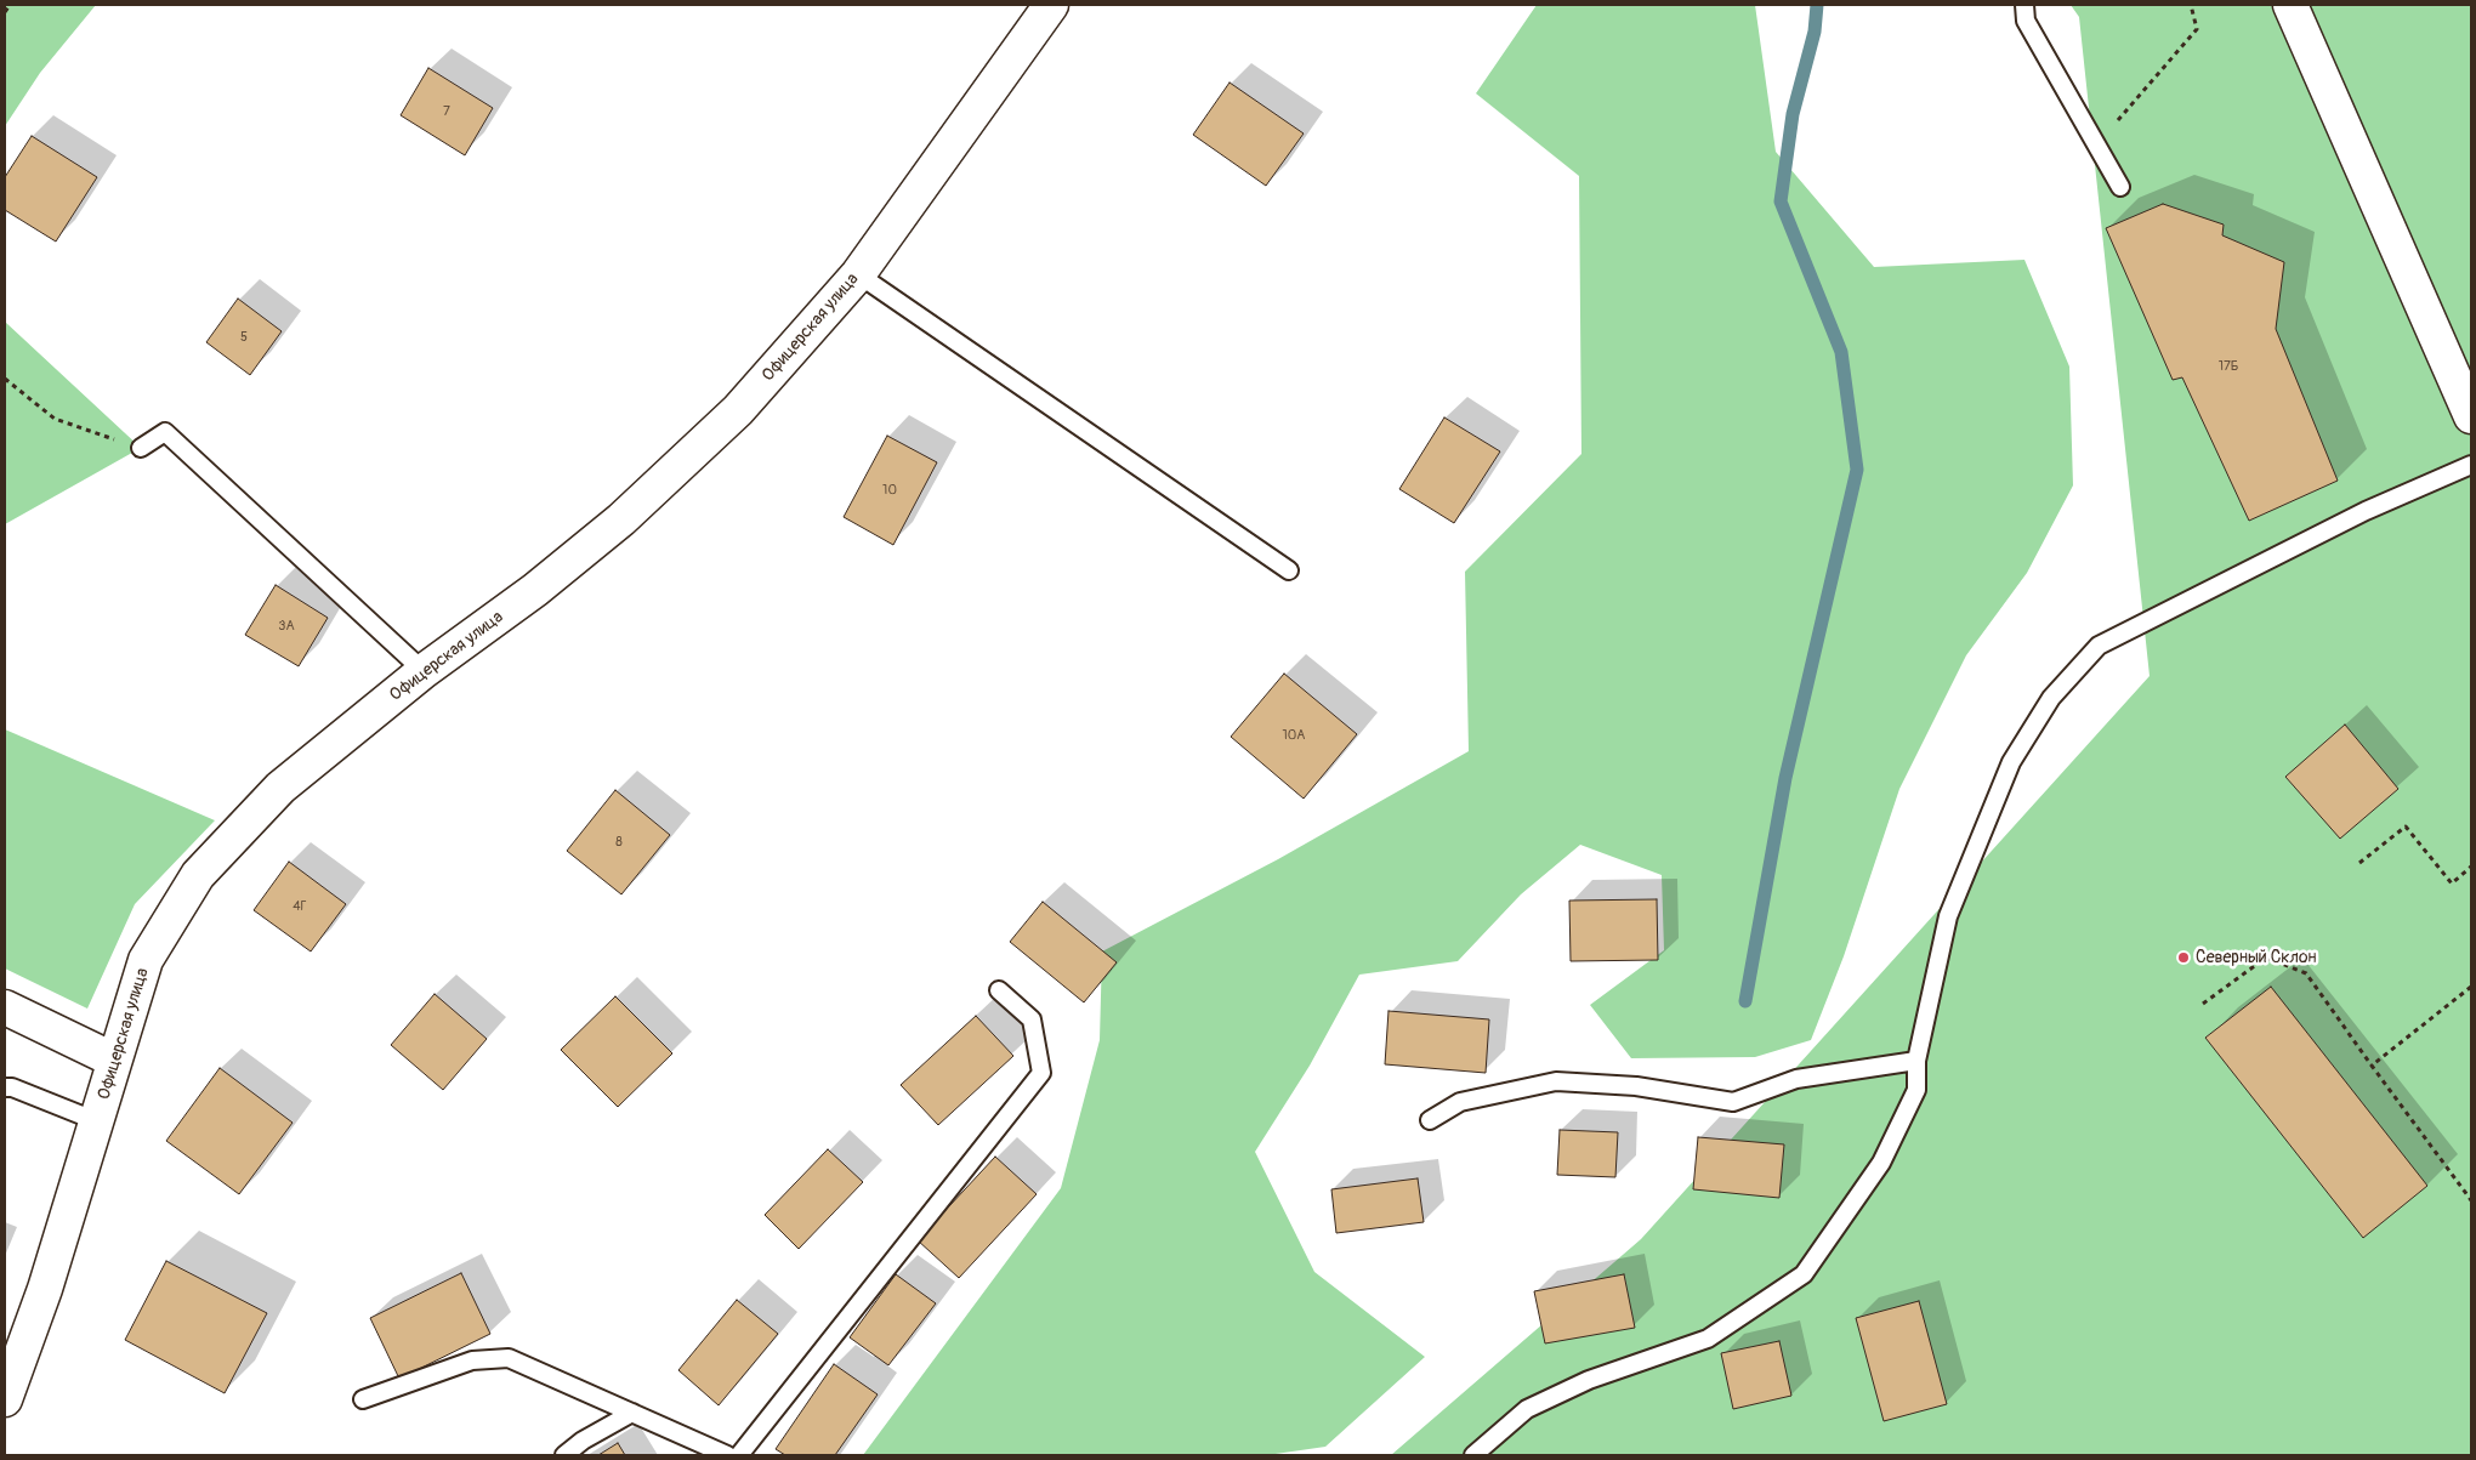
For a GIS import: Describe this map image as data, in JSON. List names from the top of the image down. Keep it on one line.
{"streets":{"street":["Офицерская улица"]},"places":["Северный Склон"],"house_numbers":["7","5","17Б","10","3А","10А","8","4Г"]}
